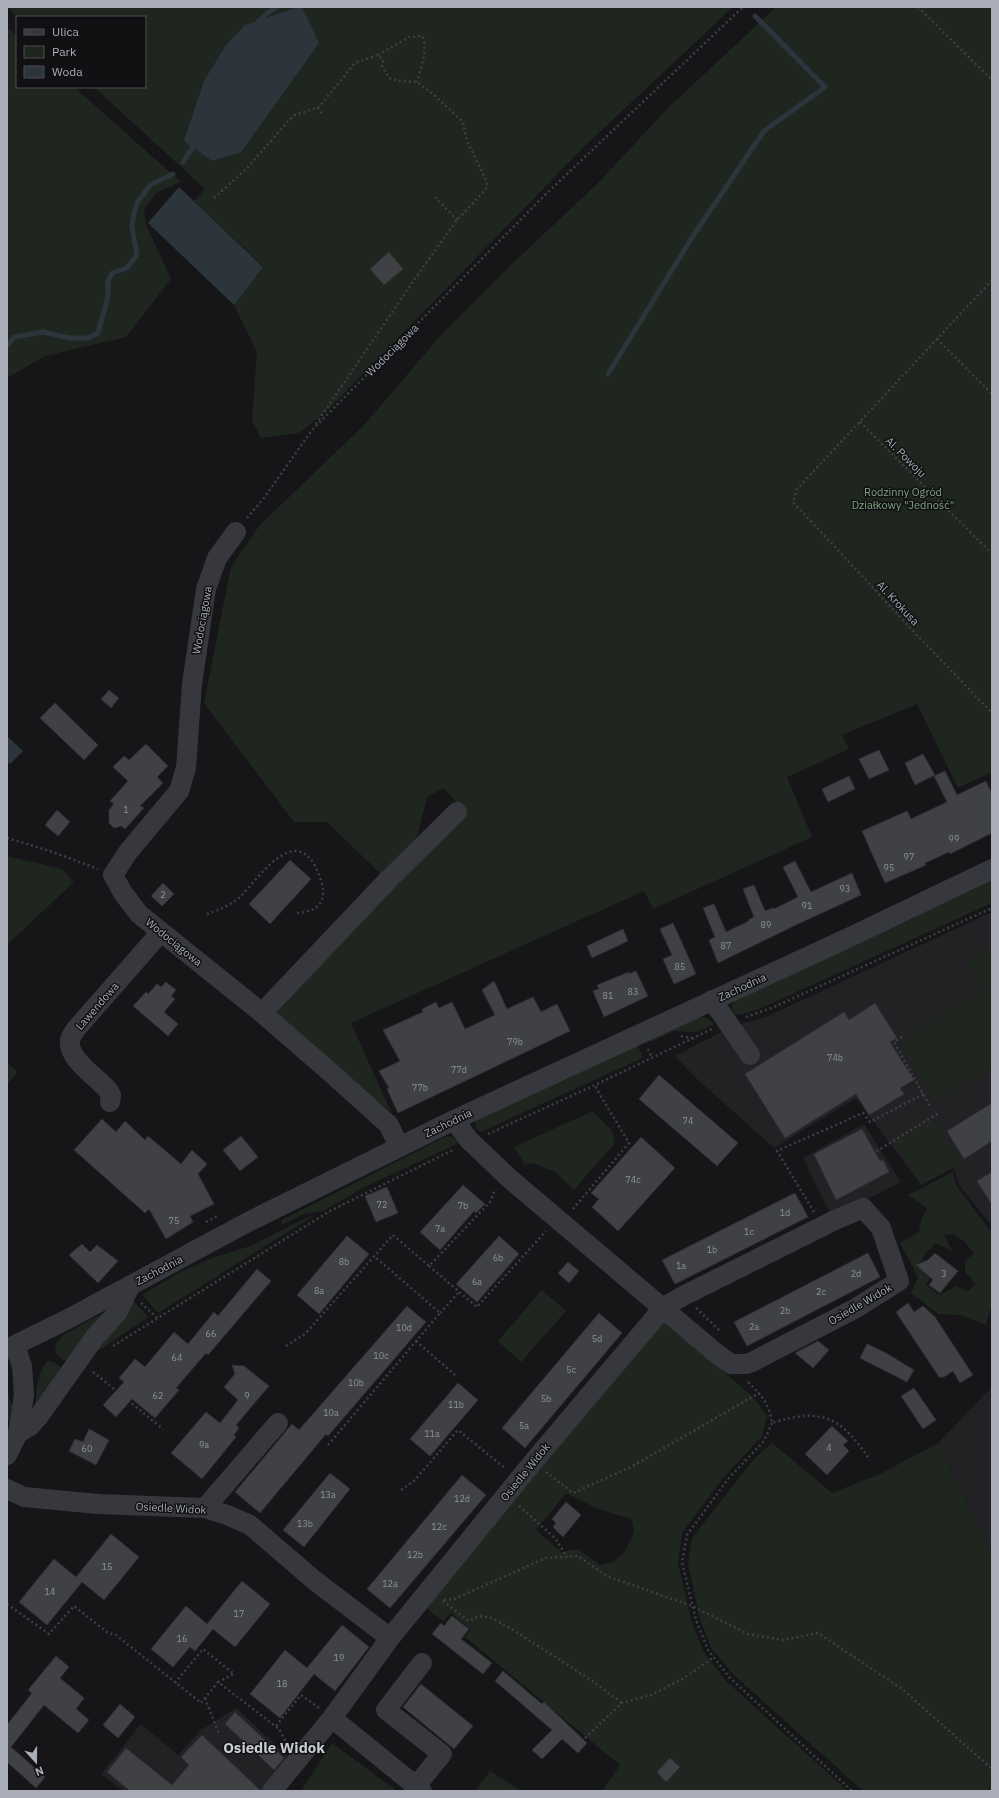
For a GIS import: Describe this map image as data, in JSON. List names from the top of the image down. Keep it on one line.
{"streets":{"street":["Wodociągowa","Zachodnia","Lawendowa","Osiedle Widok"],"path":["Al. Powoju","Al. Krokusa"]},"crossings":[["Wodociągowa","Zachodnia"],["Wodociągowa","Lawendowa"],["Al. Powoju","Al. Krokusa"]],"districts":["Osiedle Widok"],"parks":["Rodzinny Ogród Działkowy \"Jedność\""],"house_numbers":["1","99","97","95","93","2","91","89","87","85","83","81","79b","74b","77d","77b","74","74c","72","7b","1d","75","7a","1c","1b","6b","8b","1a","2d","3","6a","8a","2c","2b","2a","10d","66","5d","10c","64","5c","10b","62","9","5b","11b","10a","5a","11a","9a","4","60","13a","12d","13b","12c","12b","15","12a","14","17","16","19","18"],"legend":["Ulica","Park","Woda"],"north":"bottom"}
